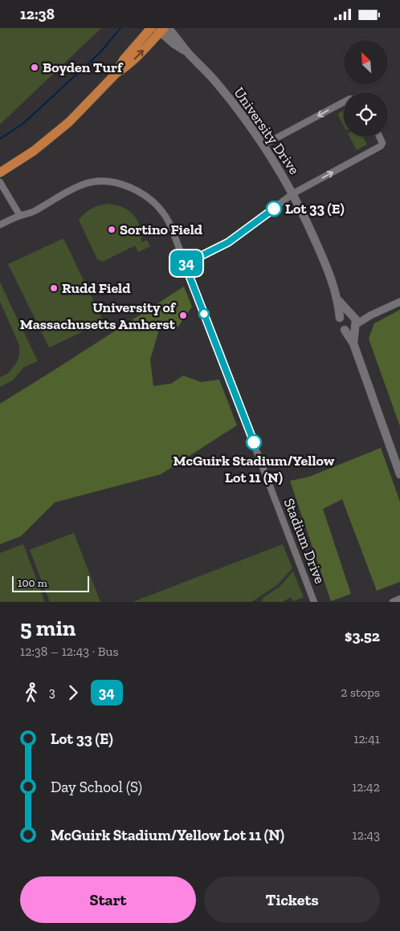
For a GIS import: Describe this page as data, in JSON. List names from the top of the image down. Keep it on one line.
{"streets":{"main road":["University Drive"],"street":["Stadium Drive"]},"places":["Boyden Turf","Lot 33 (E)","Sortino Field","Rudd Field","University of Massachusetts Amherst","McGuirk Stadium/Yellow Lot 11 (N)"],"lines":["bus line 34"],"scale_bar":"100 m","north":"top left","page":{"status":"12:38","on_map":"34","scale":"100 m","heading":["5 min","12:38 – 12:43 · Bus","$3.52"],"legs":["3","34","2 stops"],"list":[{"name":"Lot 33 (E)","value":"12:41"},{"name":"Day School (S)","value":"12:42"},{"name":"McGuirk Stadium/Yellow Lot 11 (N)","value":"12:43"}],"buttons":["Start","Tickets"]}}
